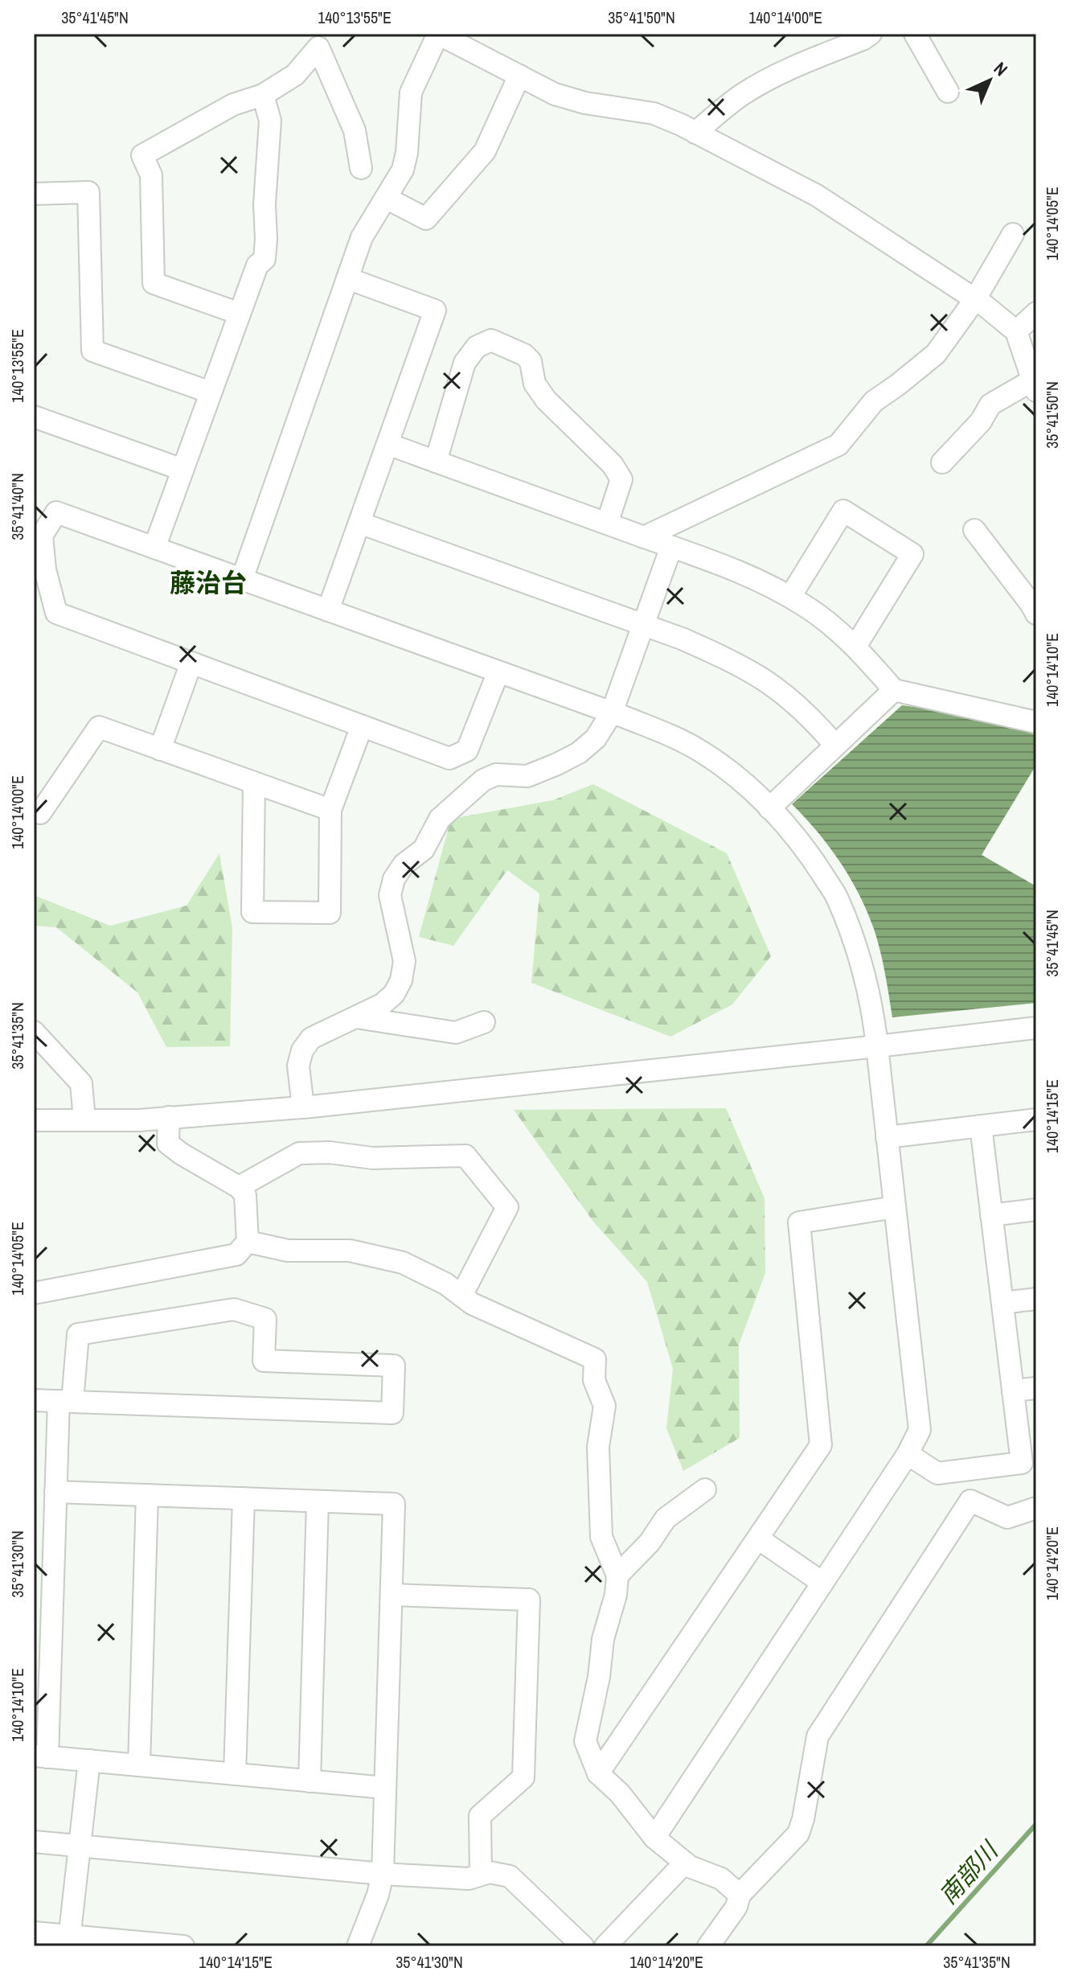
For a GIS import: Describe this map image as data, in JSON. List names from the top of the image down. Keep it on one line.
{"districts":["藤治台"],"water":["南部川"],"north":"top right","coordinates":["35°41'45\"N","140°13'55\"E","35°41'50\"N","140°14'00\"E","140°14'05\"E","35°41'40\"N","140°14'10\"E","35°41'35\"N","140°14'15\"E","140°14'20\"E","35°41'30\"N"]}
